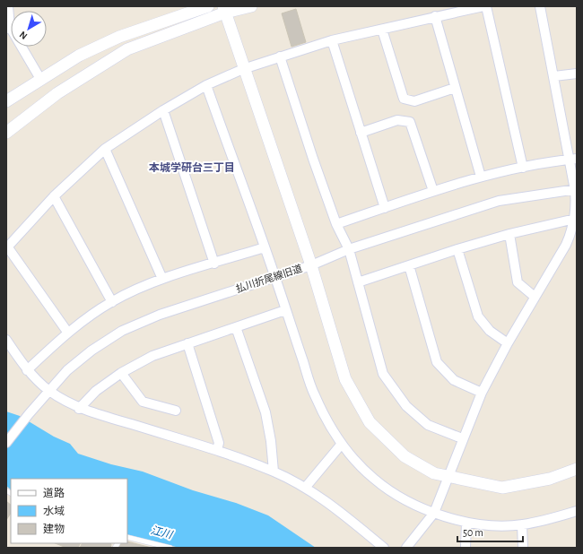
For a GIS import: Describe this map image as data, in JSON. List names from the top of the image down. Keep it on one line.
{"streets":{"street":["払川折尾線旧道"]},"districts":["本城学研台三丁目"],"water":["江川"],"legend":["道路","水域","建物"],"scale_bar":"50 m","north":"bottom left"}
